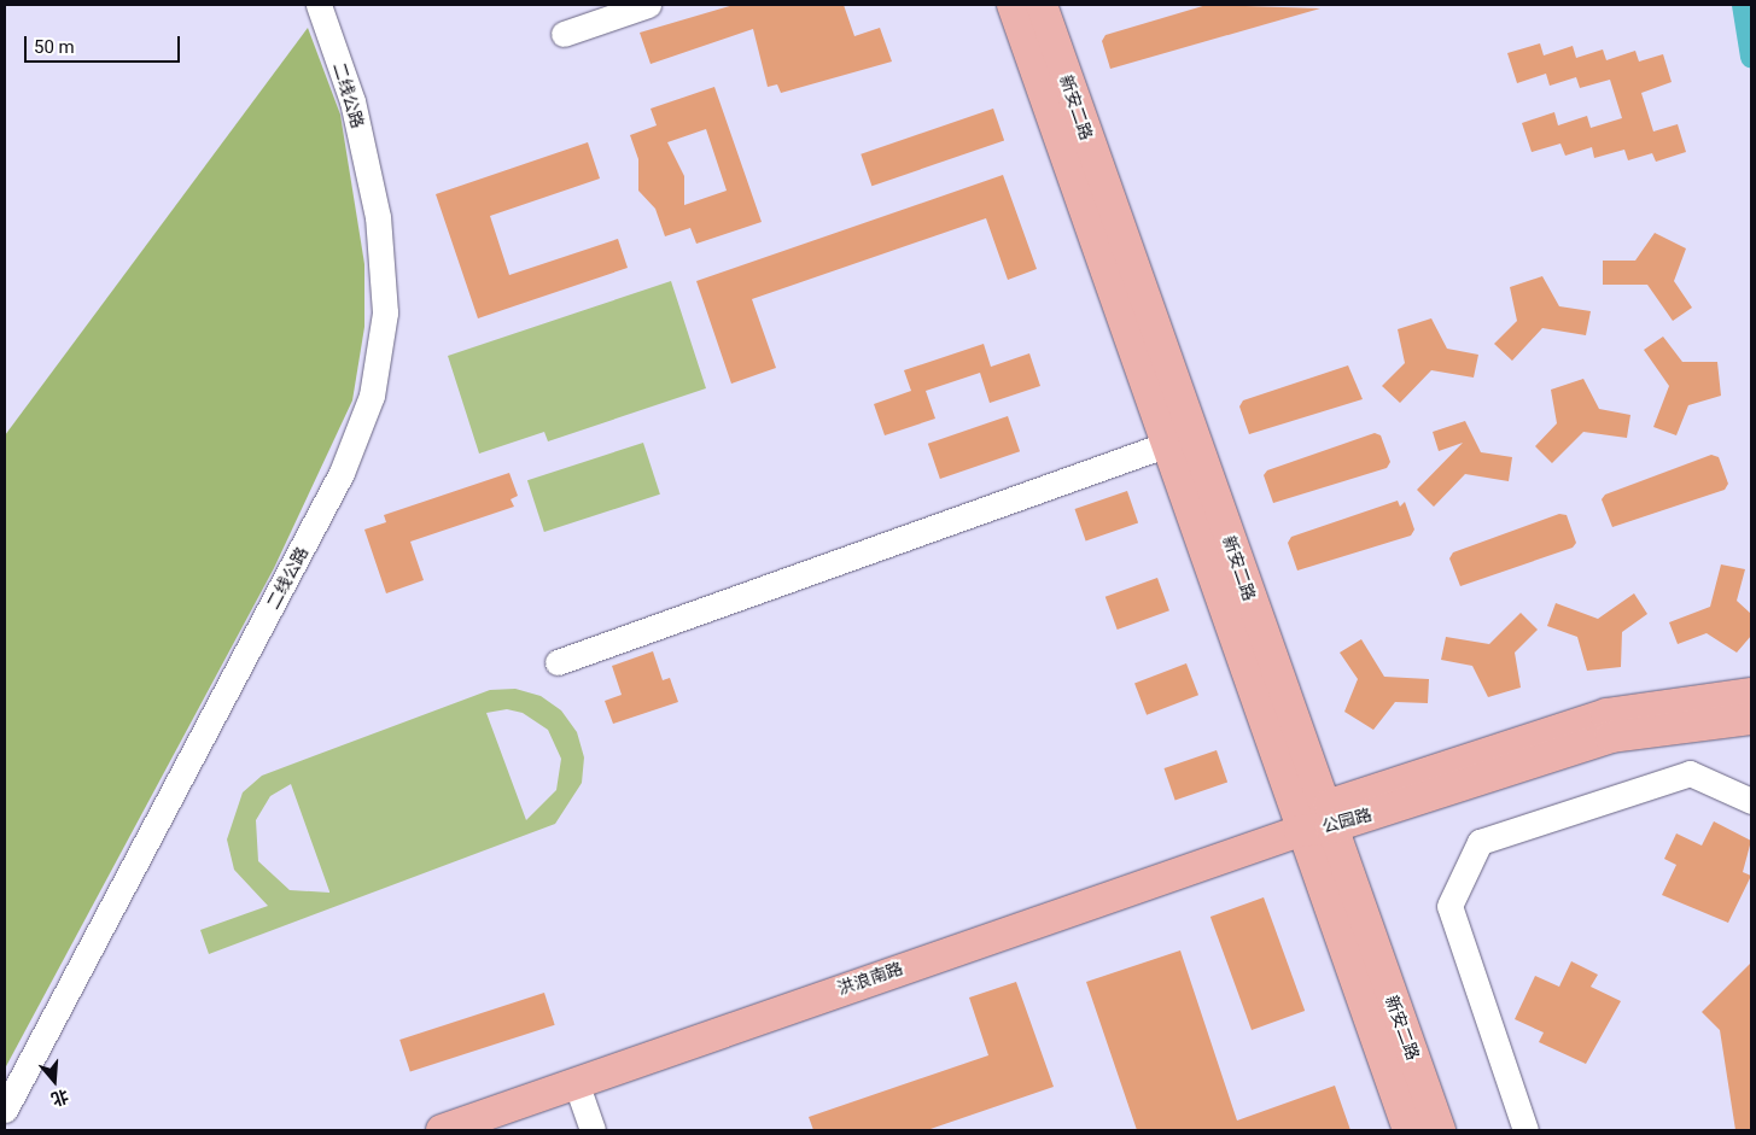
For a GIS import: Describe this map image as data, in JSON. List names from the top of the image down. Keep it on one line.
{"streets":{"main road":["新安二路","公园路","洪浪南路"],"street":["二线公路"]},"crossings":[["新安二路","公园路"],["新安二路","洪浪南路"],["公园路","洪浪南路"]],"scale_bar":"50 m","north":"bottom"}
